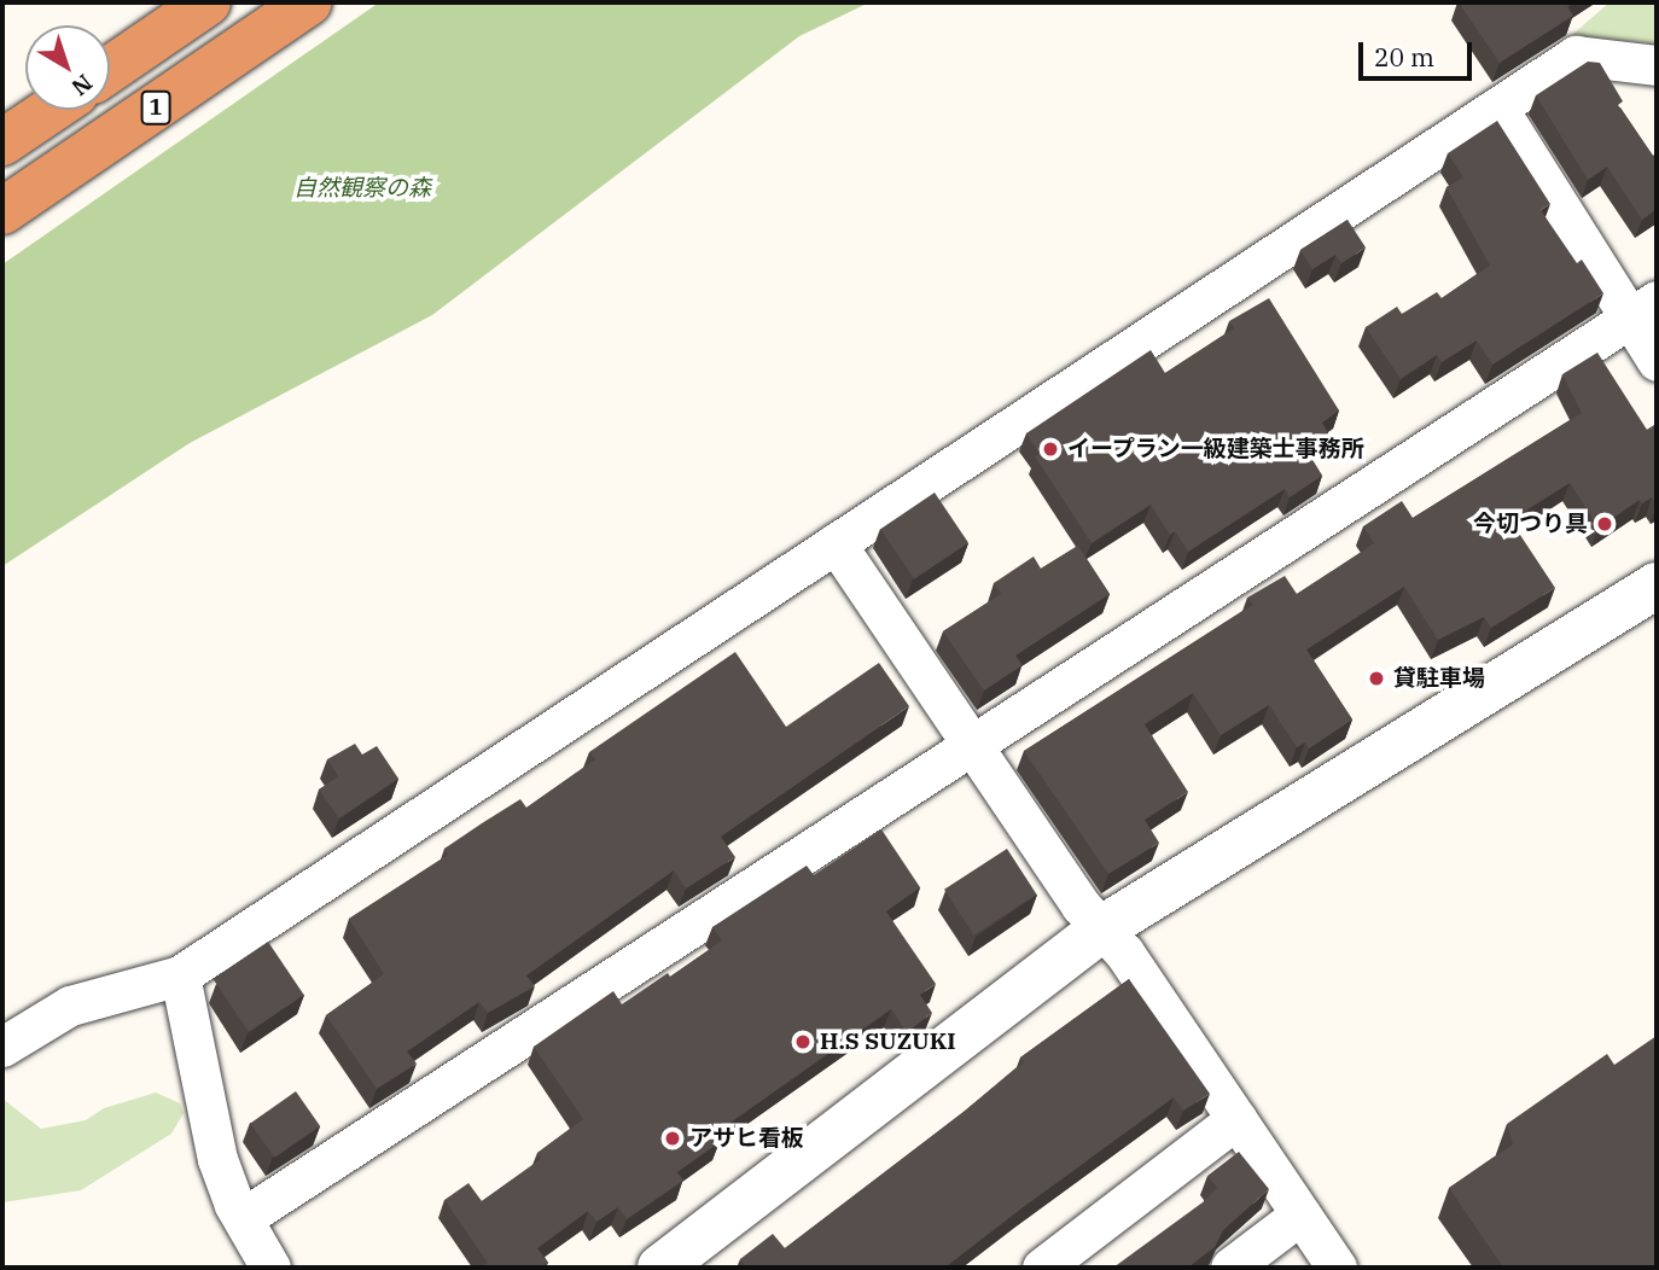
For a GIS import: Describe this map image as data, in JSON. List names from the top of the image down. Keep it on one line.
{"streets":{"highway":["1"]},"parks":["自然観察の森"],"places":["イープラン一級建築士事務所","今切つり具","貸駐車場","H.S SUZUKI","アサヒ看板"],"scale_bar":"20 m","north":"bottom right"}
